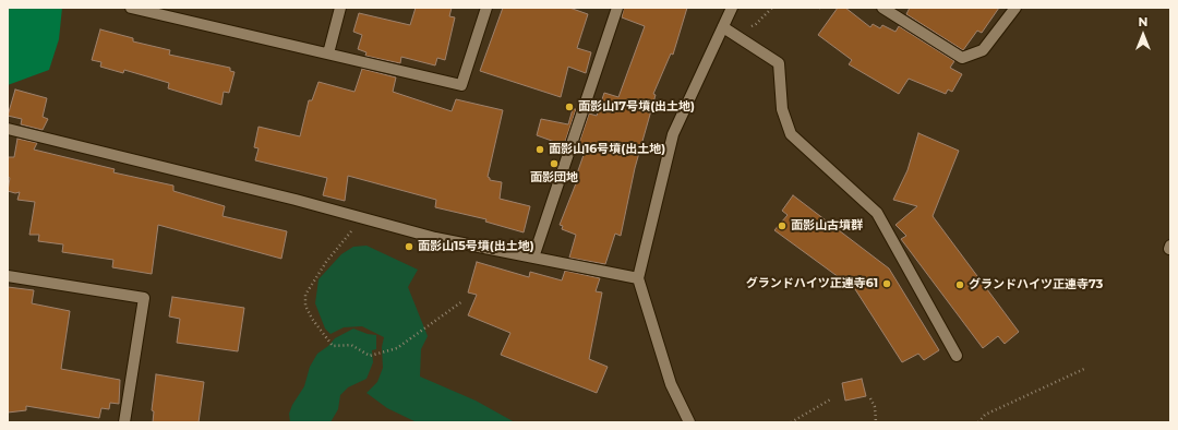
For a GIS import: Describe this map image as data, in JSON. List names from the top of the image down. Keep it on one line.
{"places":["面影山17号墳(出土地)","面影山16号墳(出土地)","面影団地","面影山古墳群","面影山15号墳(出土地)","グランドハイツ正連寺61","グランドハイツ正連寺73"],"north":"top"}
